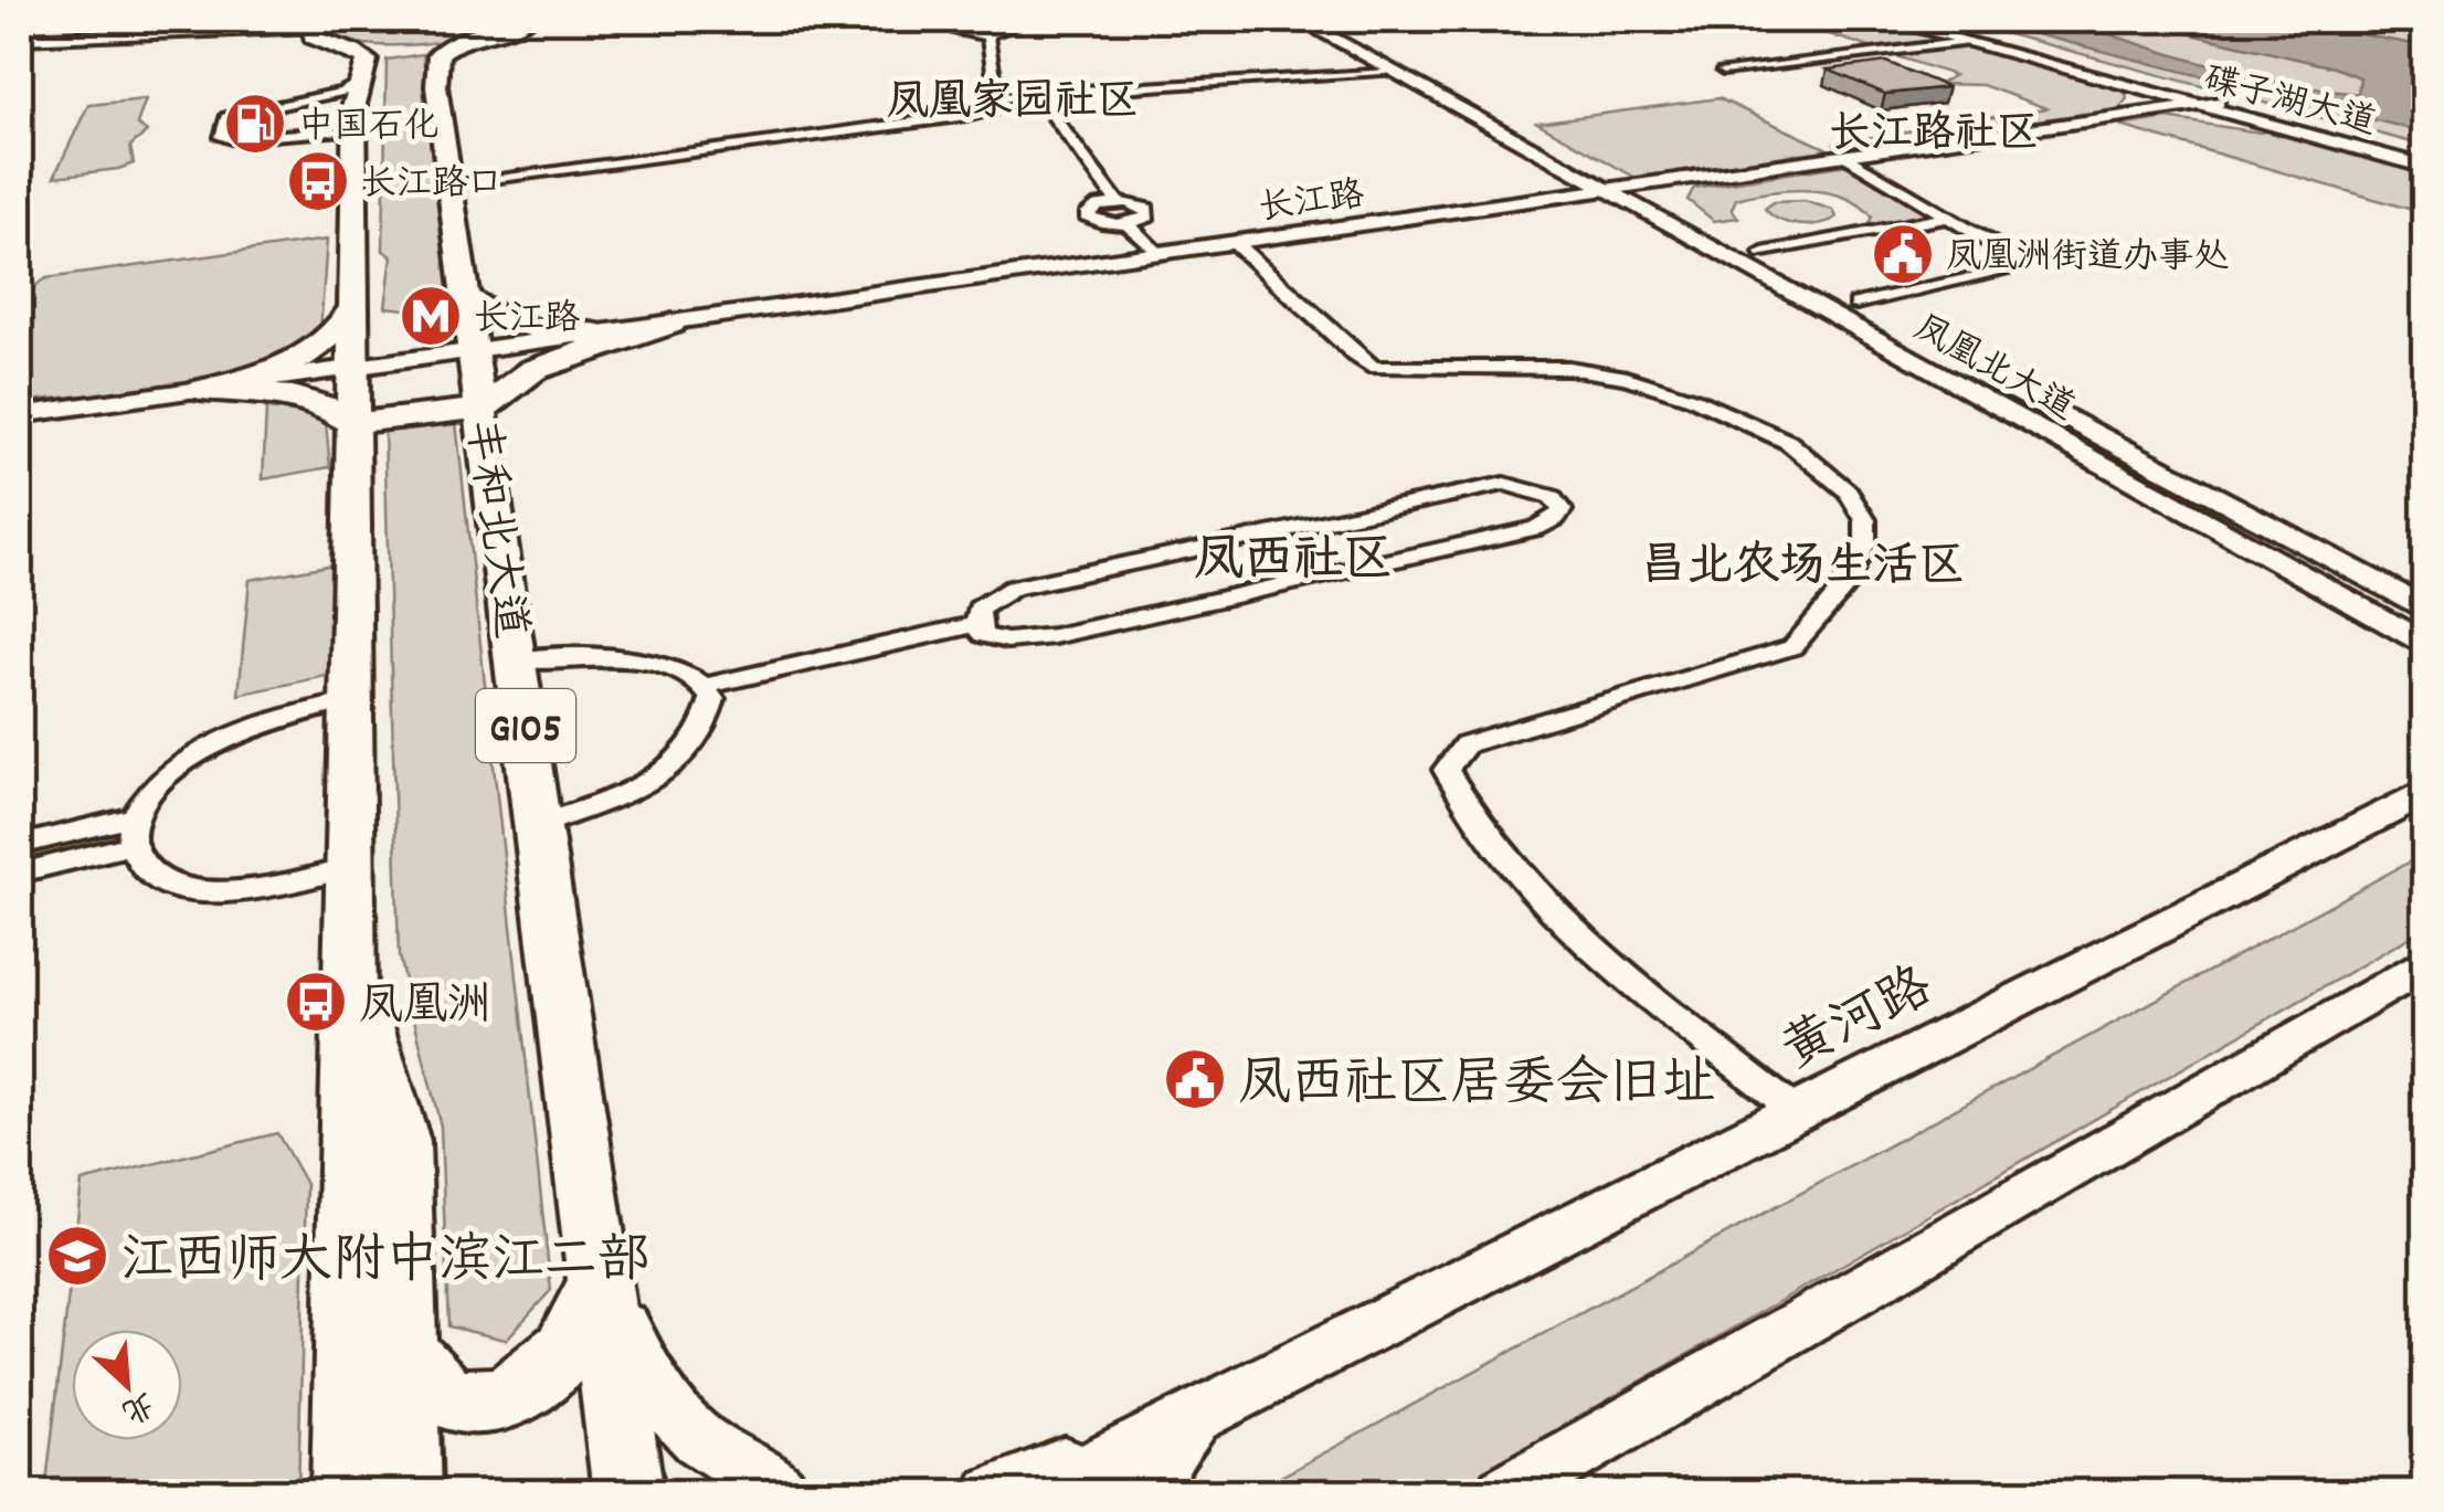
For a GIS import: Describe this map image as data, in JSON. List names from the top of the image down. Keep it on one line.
{"streets":{"highway":["丰和北大道","G105"],"main road":["碟子湖大道","凤凰北大道","黄河路"],"street":["长江路"]},"crossings":[["碟子湖大道","长江路"],["长江路","凤凰北大道"],["长江路","丰和北大道"]],"districts":["凤凰家园社区","长江路社区","凤西社区","昌北农场生活区"],"places":{"fuel station":["中国石化"],"bus stop":["长江路口","凤凰洲"],"public building":["凤凰洲街道办事处","凤西社区居委会旧址"],"metro station":["长江路"],"school or university":["江西师大附中滨江二部"]},"north":"bottom right"}
